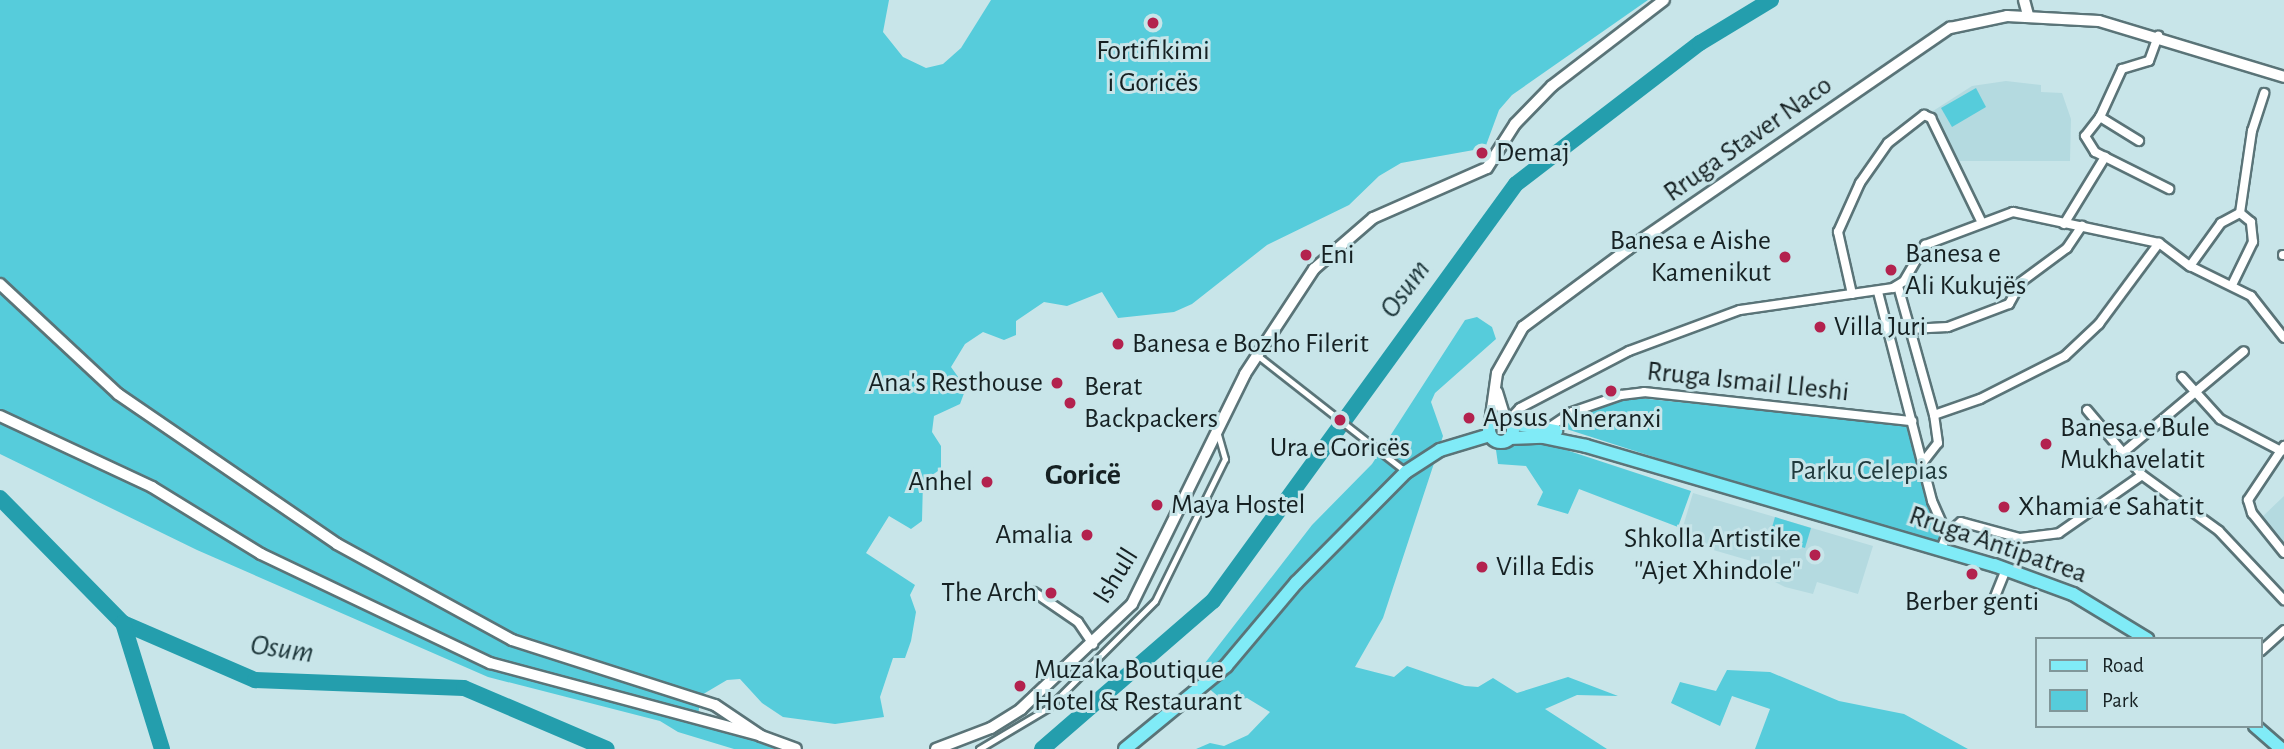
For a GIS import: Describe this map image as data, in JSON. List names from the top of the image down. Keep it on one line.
{"streets":{"main road":["Rruga Staver Naco","Rruga Antipatrea"],"street":["Rruga Ismail Lleshi","Ishull"]},"crossings":[["Rruga Staver Naco","Rruga Antipatrea"],["Rruga Ismail Lleshi","Rruga Antipatrea"]],"districts":["Goricë"],"water":["Osum"],"parks":["Parku Celepias"],"places":["Fortifikimi i Goricës","Demaj","Eni","Banesa e Aishe Kamenikut","Banesa e Ali Kukujës","Villa Juri","Banesa e Bozho Filerit","Ana's Resthouse","Nneranxi","Berat Backpackers","Apsus","Ura e Goricës","Banesa e Bule Mukhavelatit","Anhel","Maya Hostel","Xhamia e Sahatit","Amalia","Shkolla Artistike ''Ajet Xhindole''","Villa Edis","Berber genti","The Arch","Muzaka Boutique Hotel & Restaurant"],"legend":["Road","Park"]}
